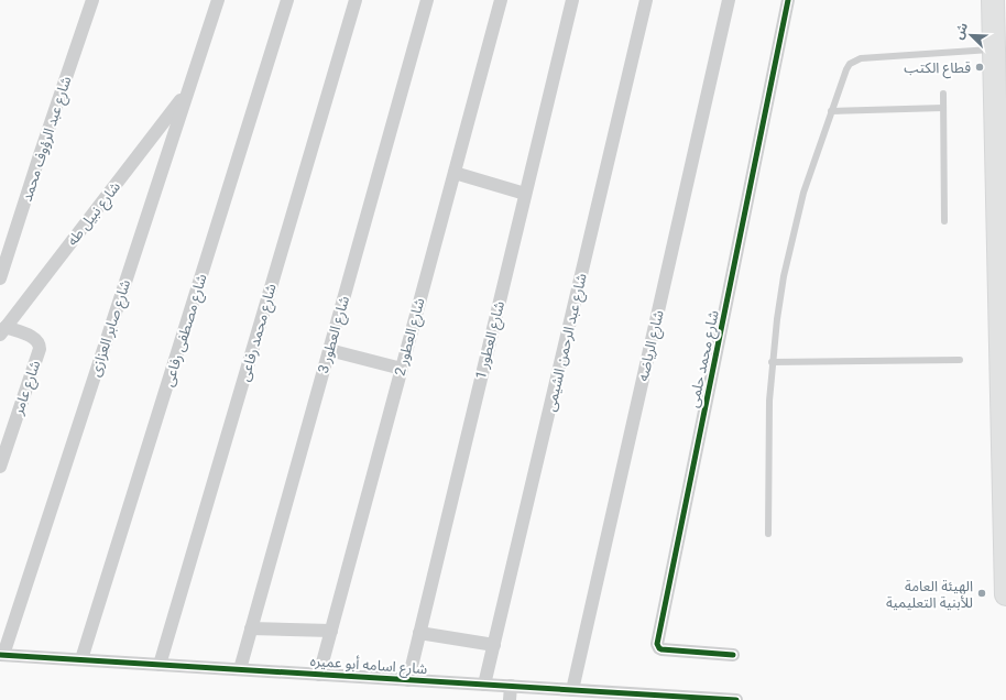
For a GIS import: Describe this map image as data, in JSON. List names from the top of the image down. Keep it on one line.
{"streets":{"street":["شارع عبد الرؤوف محمد","شارع نبيل طه","شارع صابر العزازى","شارع مصطفى رفاعى","شارع محمد رفاعى","شارع العطور 3","شارع العطور 2","شارع العطور 1","شارع عبد الرحمن الشيمى","شارع الرياضه","شارع محمد حلمى","شارع عامر","شارع اسامه أبو عميره"]},"crossings":[["شارع نبيل طه","شارع صابر العزازى"],["شارع نبيل طه","شارع عامر"],["شارع صابر العزازى","شارع اسامه أبو عميره"],["شارع مصطفى رفاعى","شارع اسامه أبو عميره"],["شارع محمد رفاعى","شارع اسامه أبو عميره"],["شارع العطور 3","شارع اسامه أبو عميره"],["شارع العطور 2","شارع اسامه أبو عميره"],["شارع العطور 1","شارع اسامه أبو عميره"],["شارع عبد الرحمن الشيمى","شارع اسامه أبو عميره"],["شارع الرياضه","شارع اسامه أبو عميره"]],"places":["قطاع الكتب","الهيئة العامة للأبنية التعليمية"],"north":"top left"}
